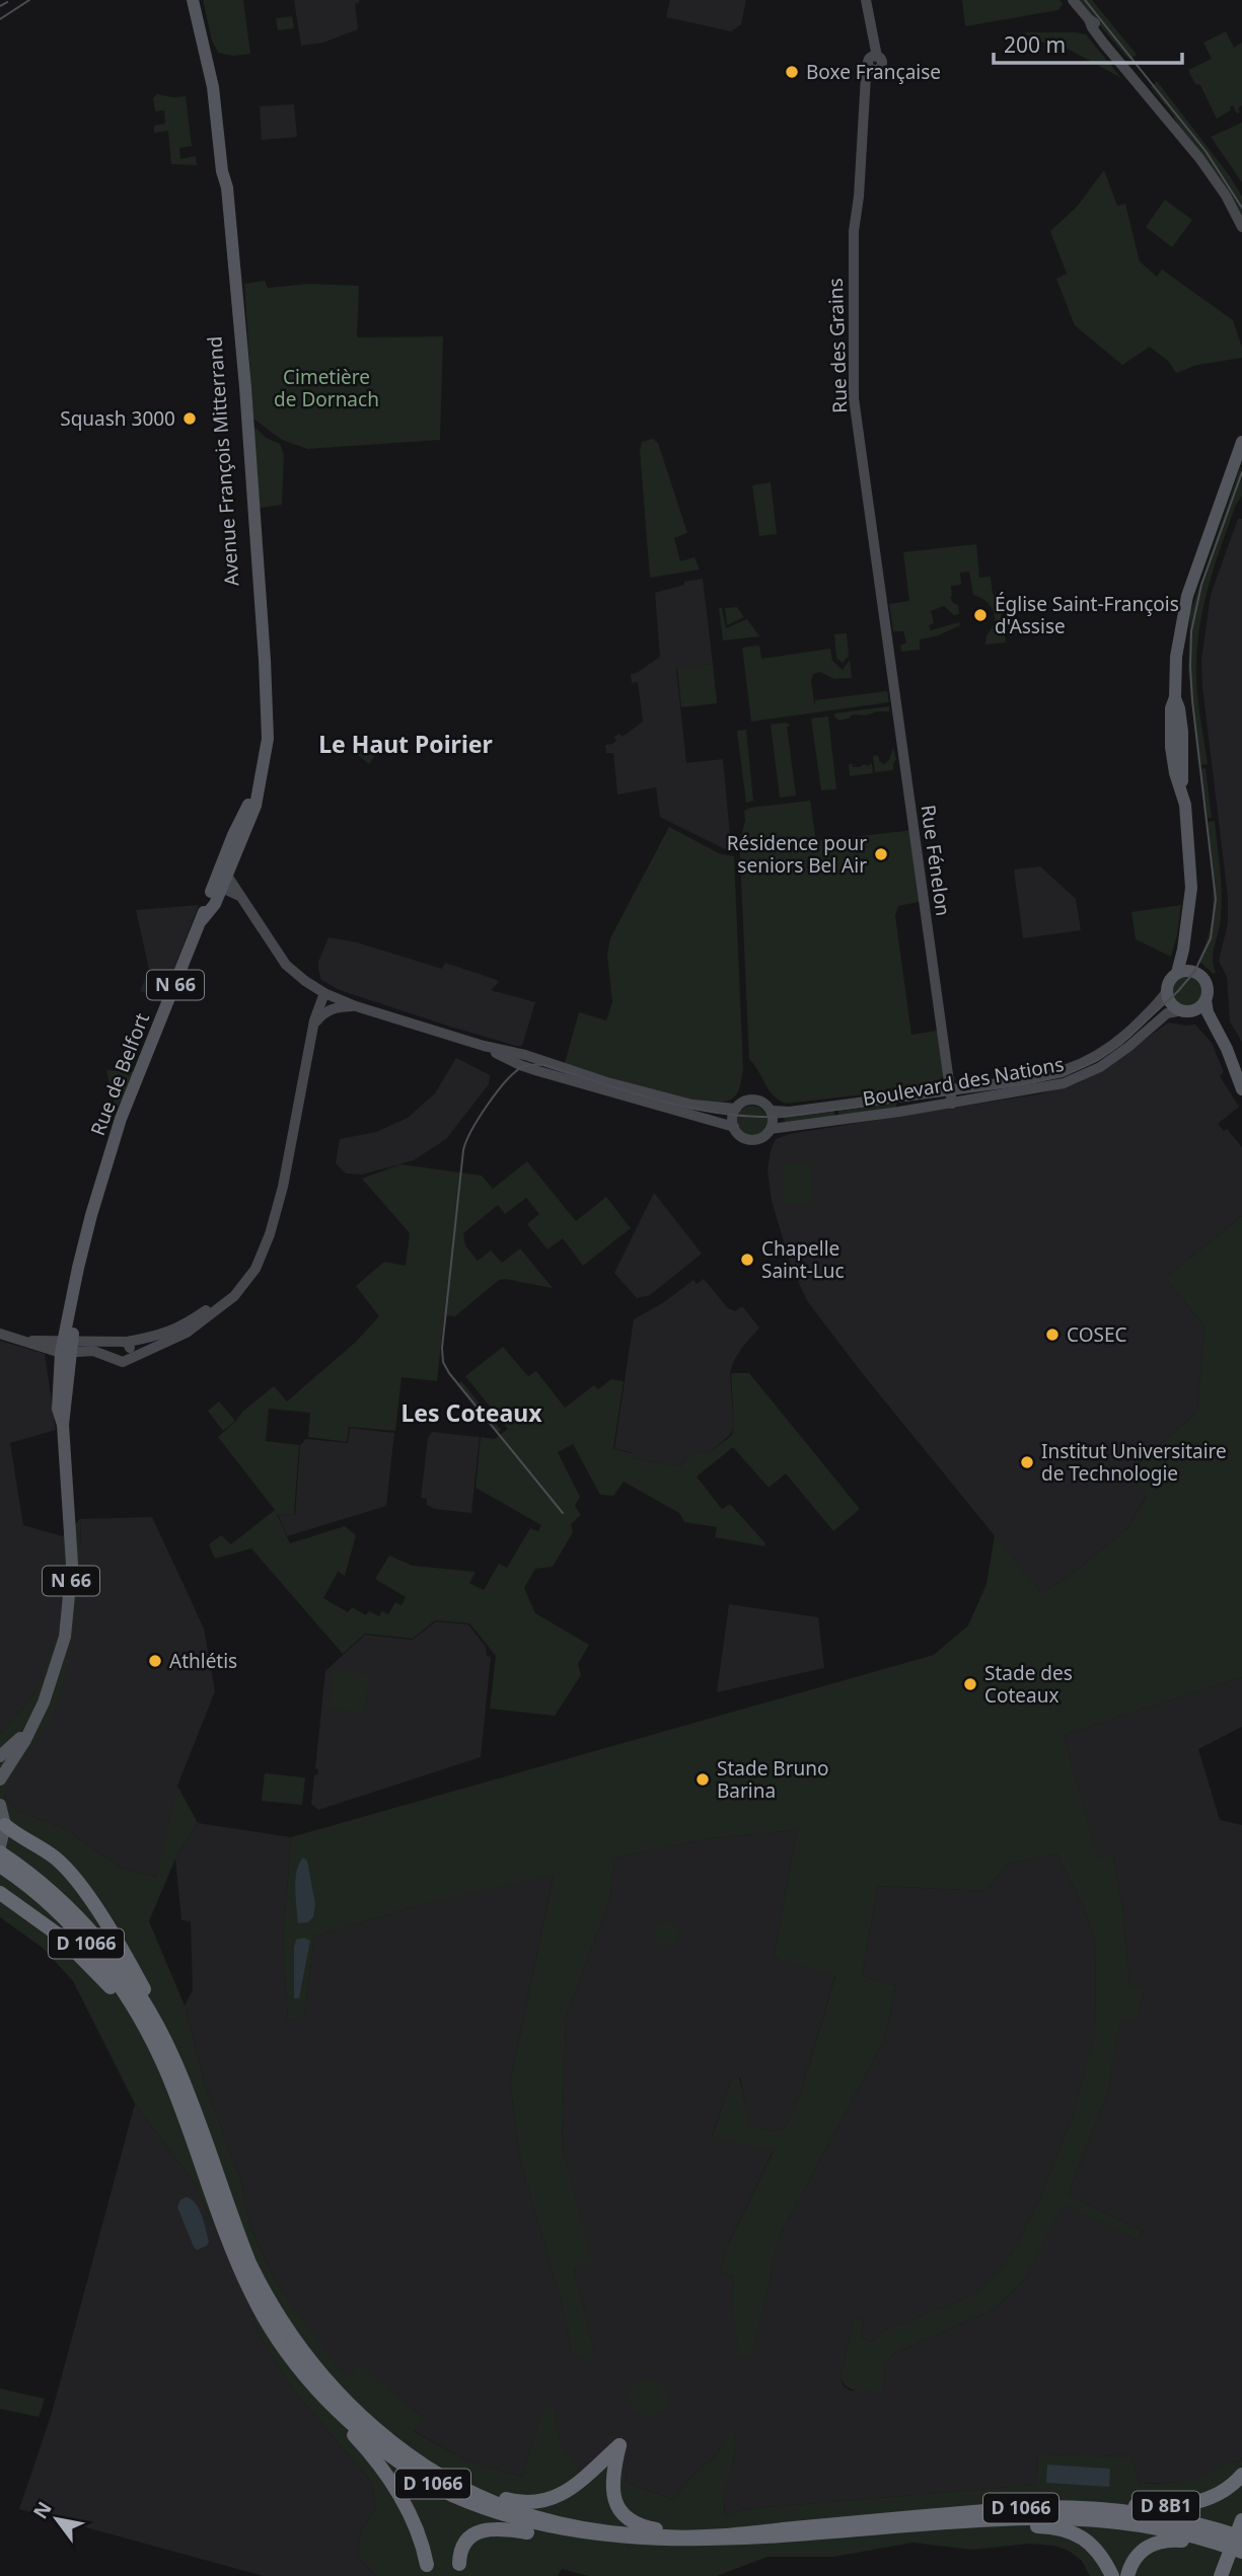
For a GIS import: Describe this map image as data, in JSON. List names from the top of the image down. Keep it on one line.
{"streets":{"highway":["D 1066","D 8B1"],"main road":["Avenue François Mitterrand","N 66","Rue de Belfort"],"street":["Rue des Grains","Rue Fénelon","Boulevard des Nations"]},"crossings":[["Rue des Grains","Rue Fénelon"],["Avenue François Mitterrand","Rue de Belfort"],["Rue Fénelon","Boulevard des Nations"],["D 1066","D 8B1"]],"districts":["Le Haut Poirier","Les Coteaux"],"parks":["Cimetière de Dornach"],"places":["Boxe Française","Squash 3000","Église Saint-François d'Assise","Résidence pour seniors Bel Air","Chapelle Saint-Luc","COSEC","Institut Universitaire de Technologie","Athlétis","Stade des Coteaux","Stade Bruno Barina"],"scale_bar":"200 m","north":"top left"}
